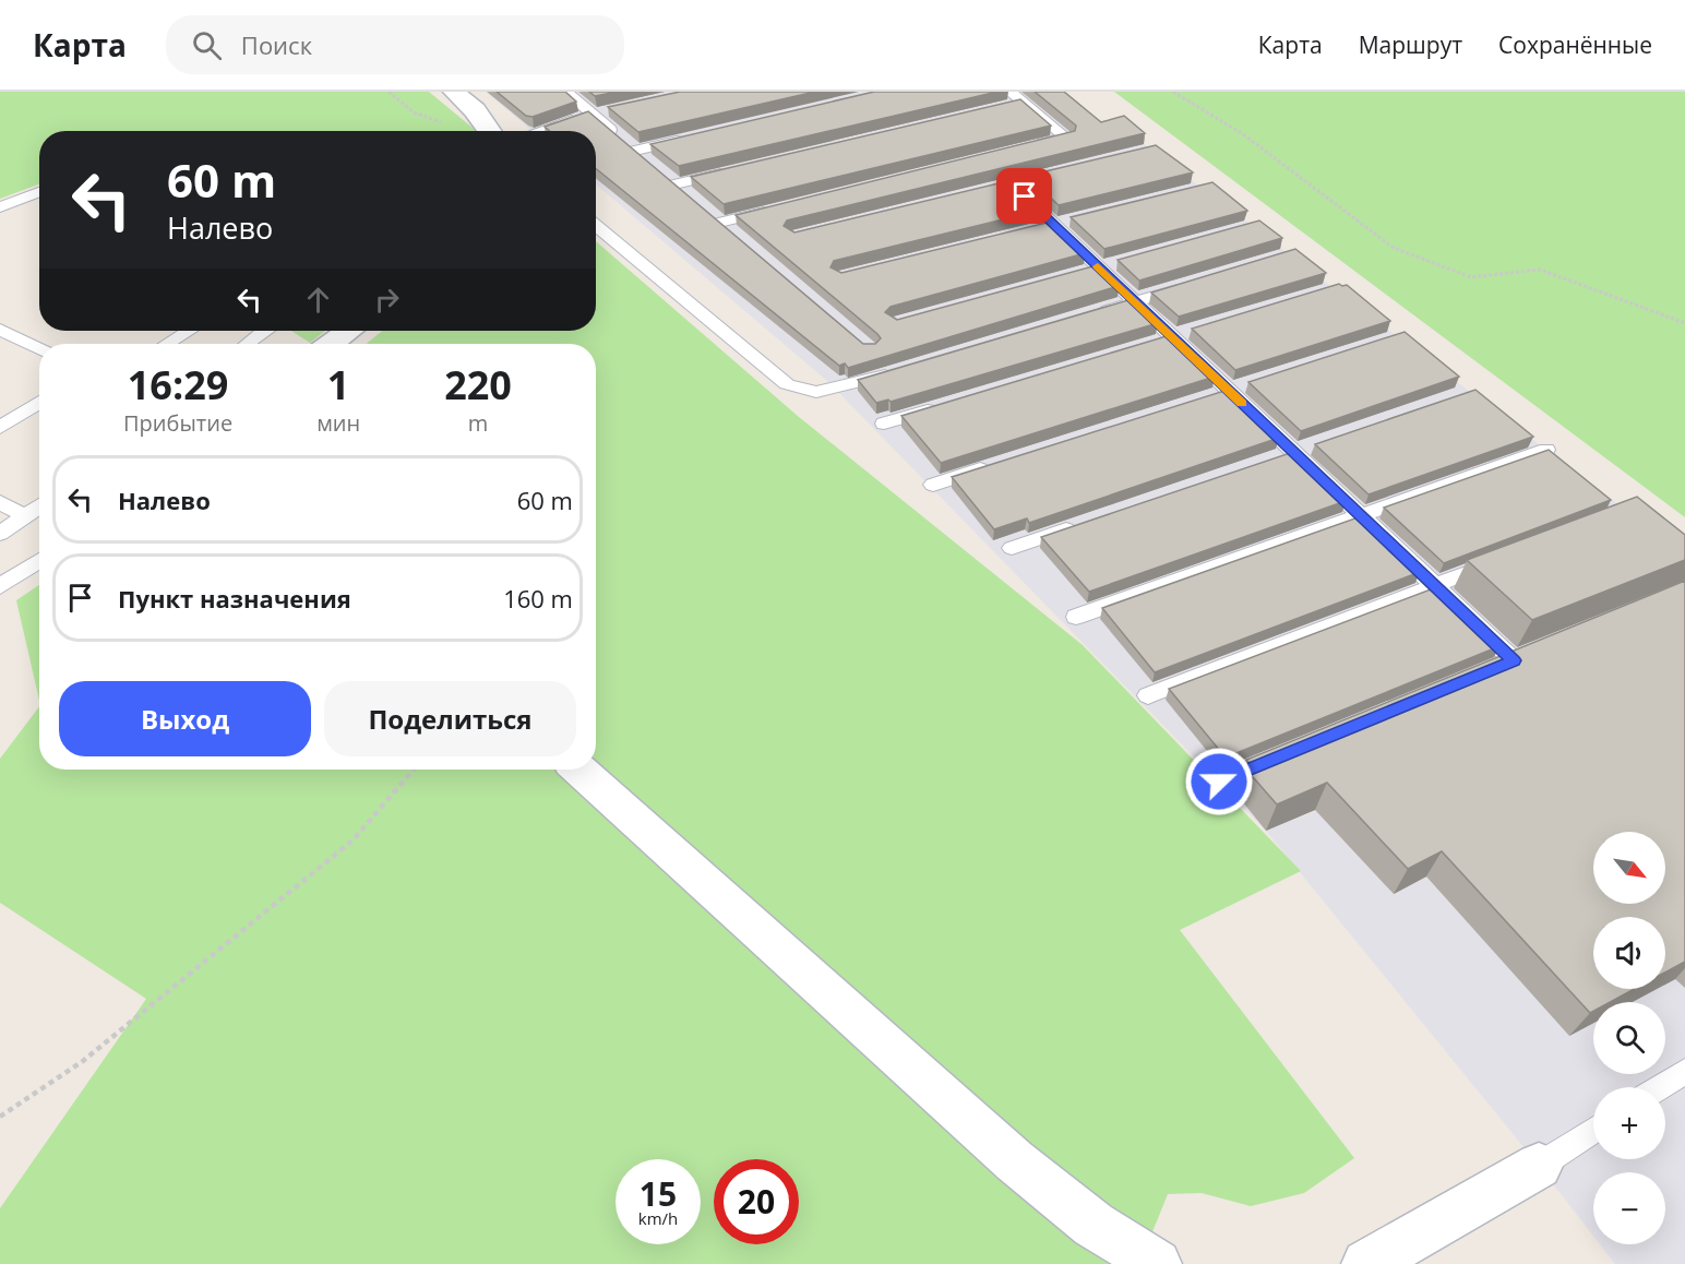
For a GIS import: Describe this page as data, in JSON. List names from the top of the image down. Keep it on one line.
{"north":"bottom right","page":{"header":"Карта","search":"Поиск","nav":["Карта","Маршрут","Сохранённые"],"turn":["60 m","Налево"],"eta":["16:29","Прибытие","1","мин","220","m"],"list":[{"name":"Налево","value":"60 m"},{"name":"Пункт назначения","value":"160 m"}],"buttons":["Выход","Поделиться"],"map_buttons":["+","−"],"speed":"15 km/h","limit":"20"}}
